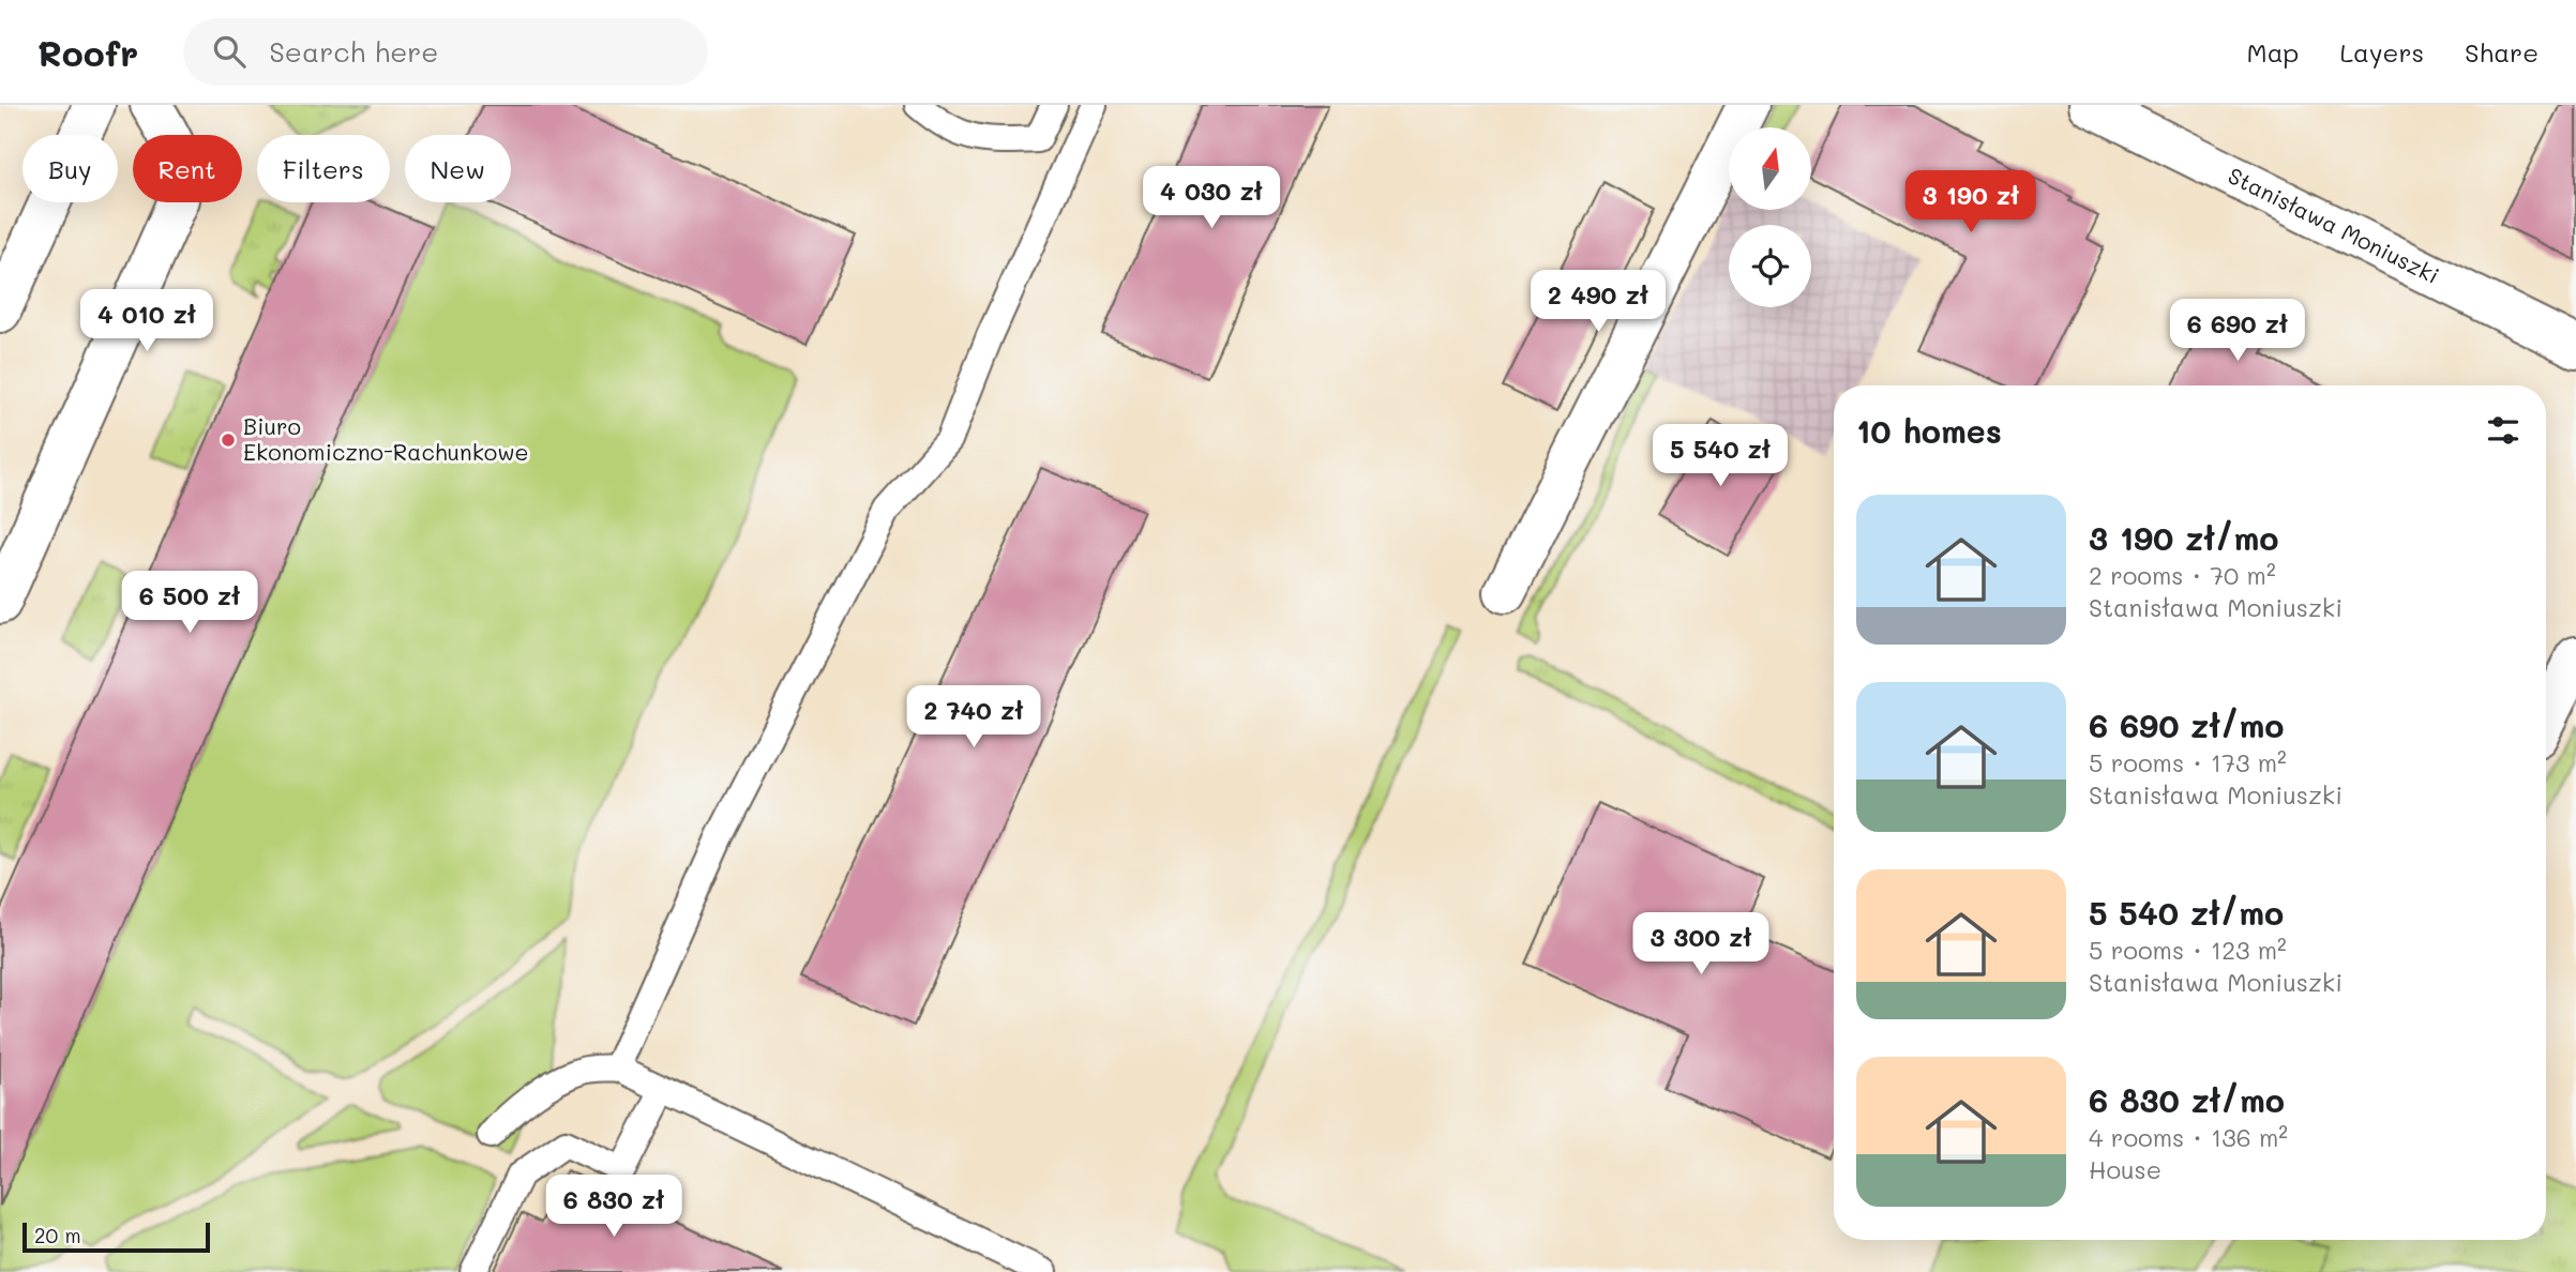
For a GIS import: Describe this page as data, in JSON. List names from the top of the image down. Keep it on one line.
{"streets":{"street":["Stanisława Moniuszki"]},"places":["Biuro Ekonomiczno-Rachunkowe"],"scale_bar":"20 m","north":"top","page":{"header":"Roofr","search":"Search here","nav":["Map","Layers","Share"],"chip":["Buy","Rent","Filters","New"],"price":["4 030 zł","3 190 zł","2 490 zł","4 010 zł","6 690 zł","5 540 zł","6 500 zł","2 740 zł","3 300 zł","6 830 zł"],"heading":"10 homes","list":[{"name":"3 190 zł/mo","note":"2 rooms · 70 m² · Stanisława Moniuszki"},{"name":"6 690 zł/mo","note":"5 rooms · 173 m² · Stanisława Moniuszki"},{"name":"5 540 zł/mo","note":"5 rooms · 123 m² · Stanisława Moniuszki"},{"name":"6 830 zł/mo","note":"4 rooms · 136 m² · House"}],"scale":"20 m"}}
